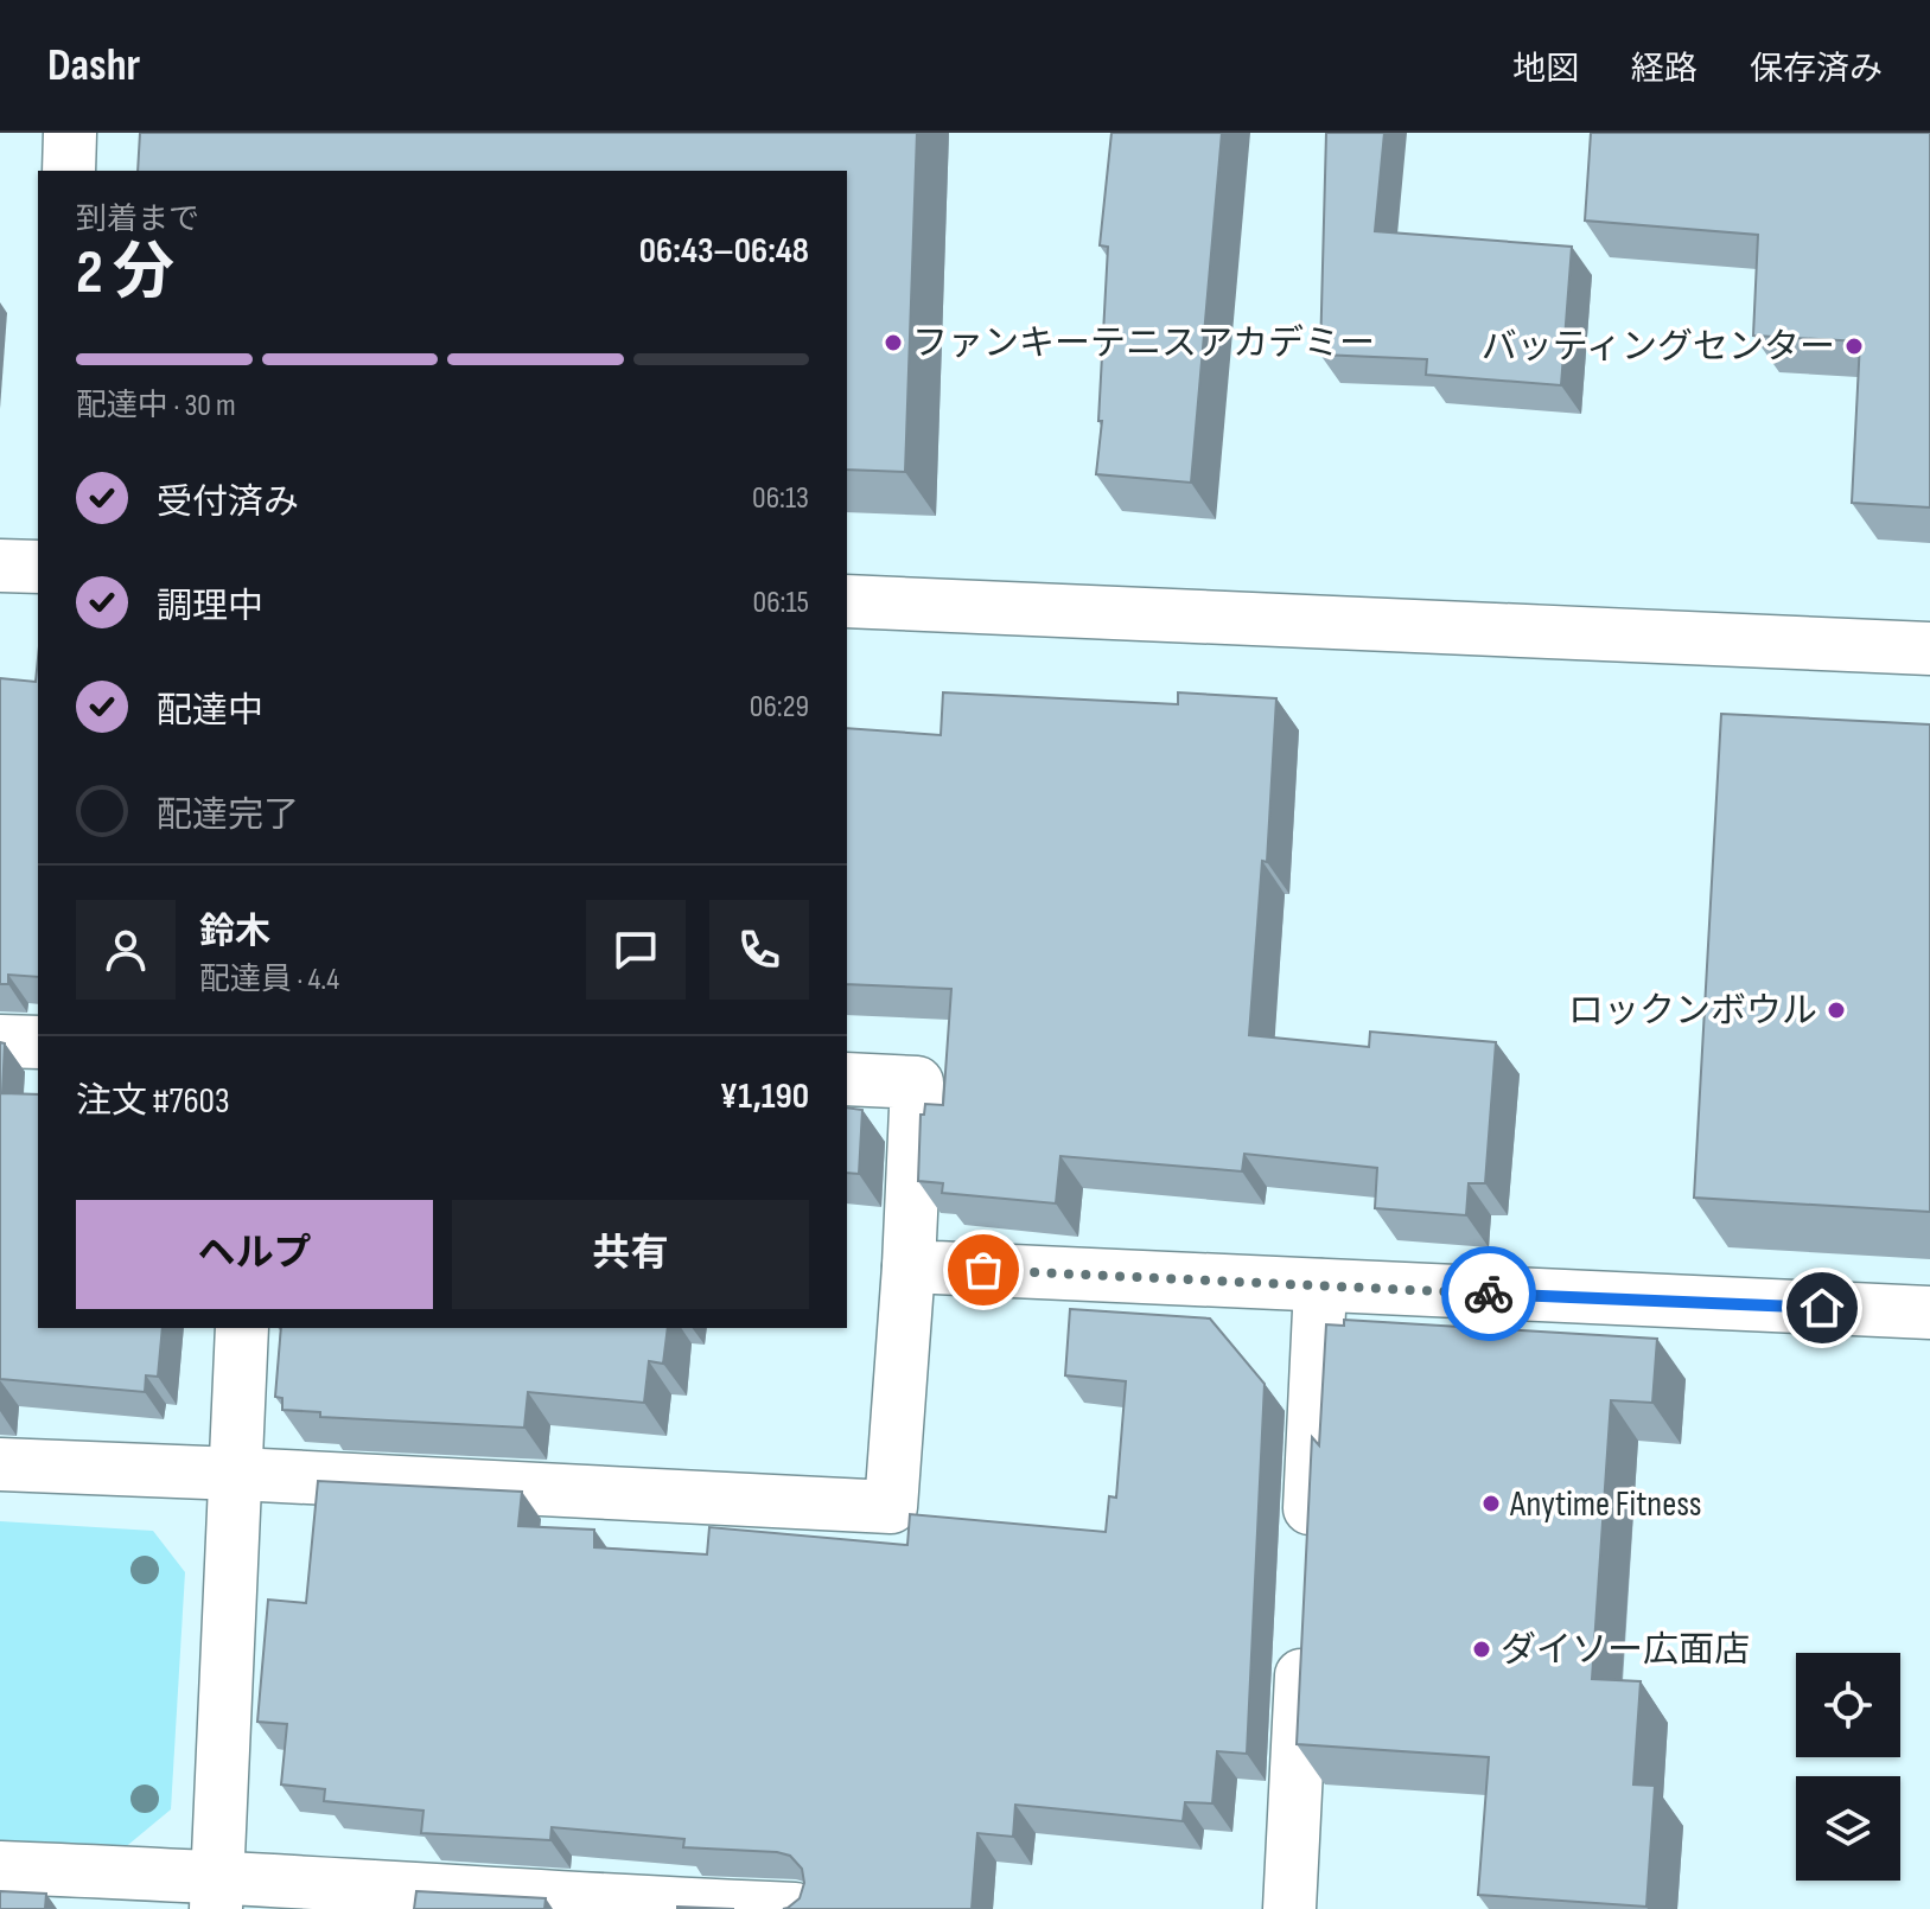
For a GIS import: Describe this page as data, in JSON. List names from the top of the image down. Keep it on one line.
{"places":["ファンキーテニスアカデミー","バッティングセンター","ロックンボウル","Anytime Fitness","ダイソー広面店"],"page":{"header":"Dashr","nav":["地図","経路","保存済み"],"heading":["2 分","到着まで","06:43–06:48"],"panel":["鈴木","配達員 · 4.4","注文 #7603","¥1,190"],"bar":"配達中 · 30 m","list":[["受付済み","06:13"],["調理中","06:15"],["配達中","06:29"],"配達完了"],"buttons":["ヘルプ","共有"]}}
